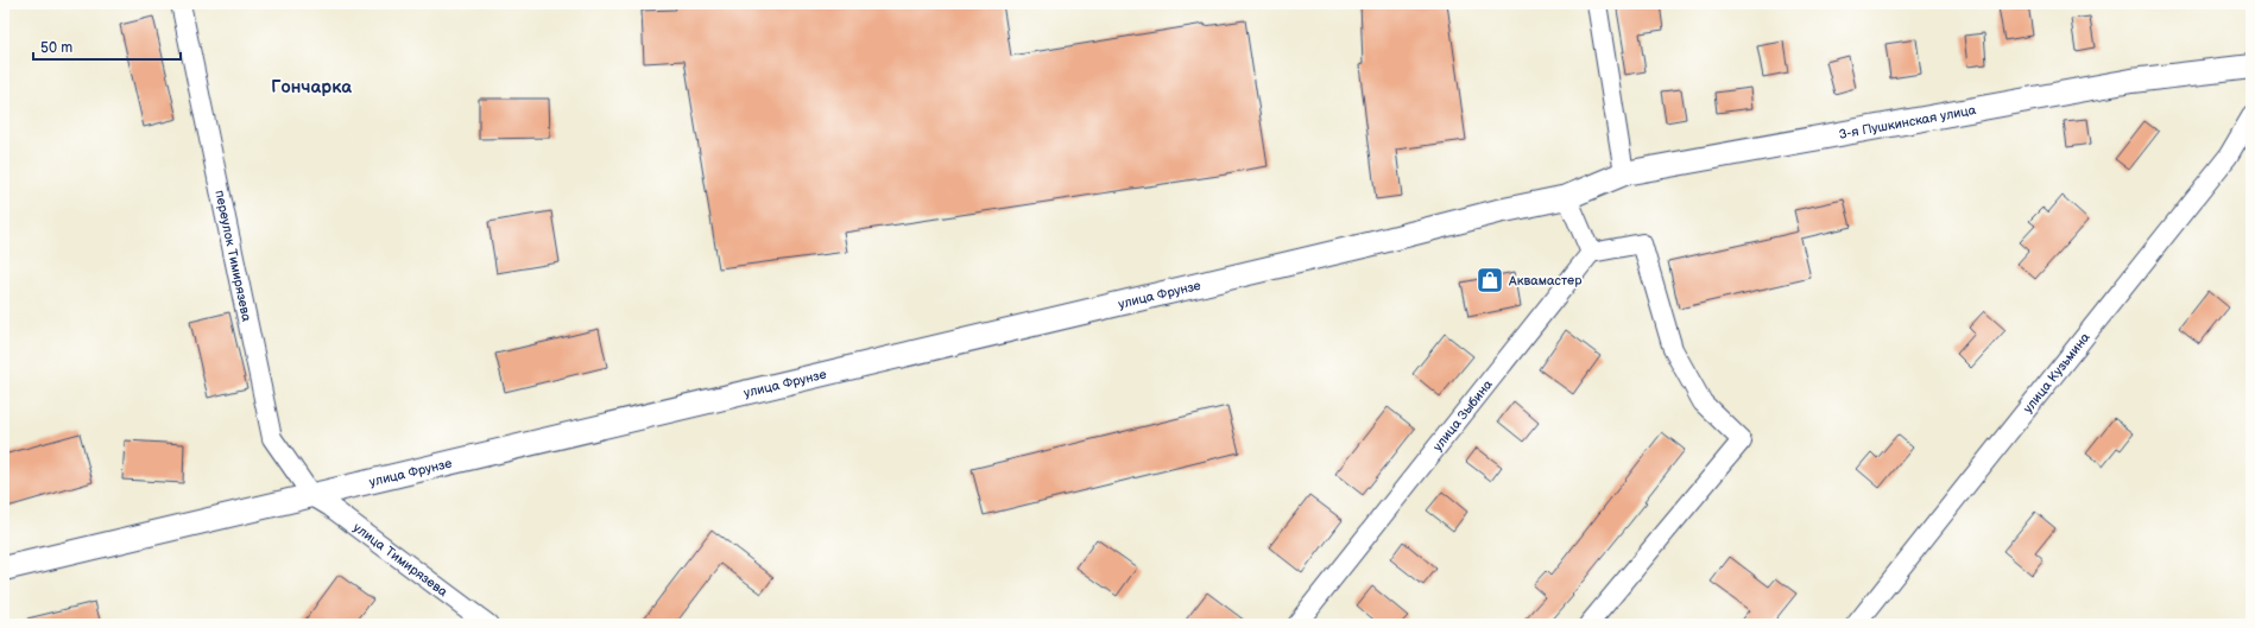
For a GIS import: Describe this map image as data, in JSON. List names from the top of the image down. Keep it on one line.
{"streets":{"main road":["3-я Пушкинская улица","улица Фрунзе"],"street":["переулок Тимирязева","улица Кузьмина","улица Зыбина","улица Тимирязева"]},"crossings":[["3-я Пушкинская улица","улица Фрунзе"],["переулок Тимирязева","улица Фрунзе"],["переулок Тимирязева","улица Тимирязева"],["улица Фрунзе","улица Тимирязева"]],"districts":["Гончарка"],"places":{"shop":["Аквамастер"]},"scale_bar":"50 m"}
